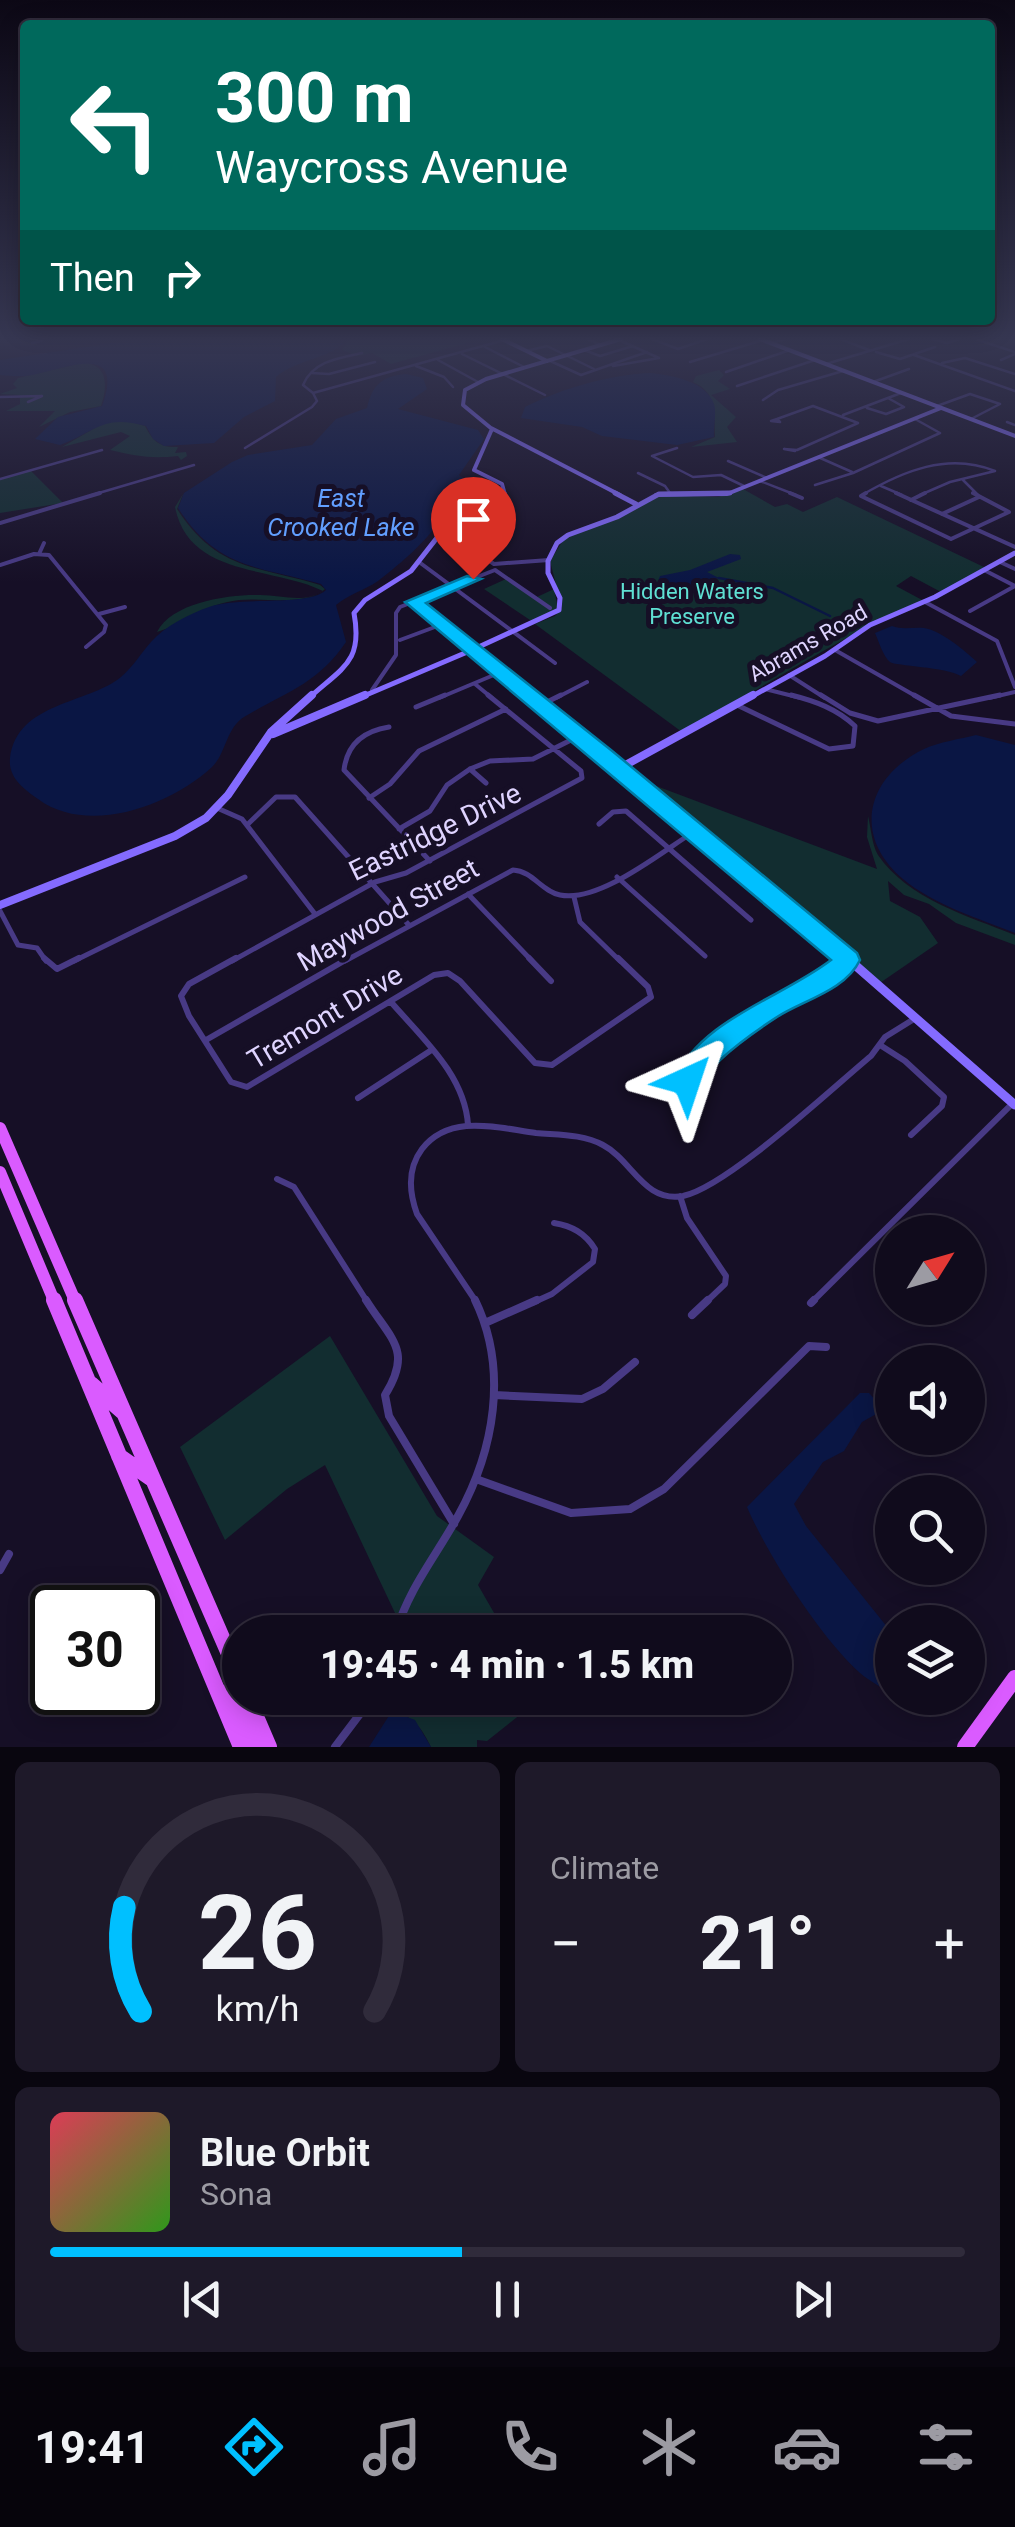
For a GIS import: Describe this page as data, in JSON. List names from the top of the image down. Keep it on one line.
{"streets":{"street":["Abrams Road","Eastridge Drive","Maywood Street","Tremont Drive"]},"crossings":[["Eastridge Drive","Tremont Drive"],["Maywood Street","Tremont Drive"]],"water":["East Crooked Lake"],"parks":["Hidden Waters Preserve"],"north":"top right","page":{"turn":["300 m","Waycross Avenue"],"then":"Then","limit":"30","trip":"19:45 · 4 min · 1.5 km","tile":"Climate","heat":["−","21°","+"],"song":["Blue Orbit","Sona"],"tabs":"19:41","gauge":["26","km/h"]}}
